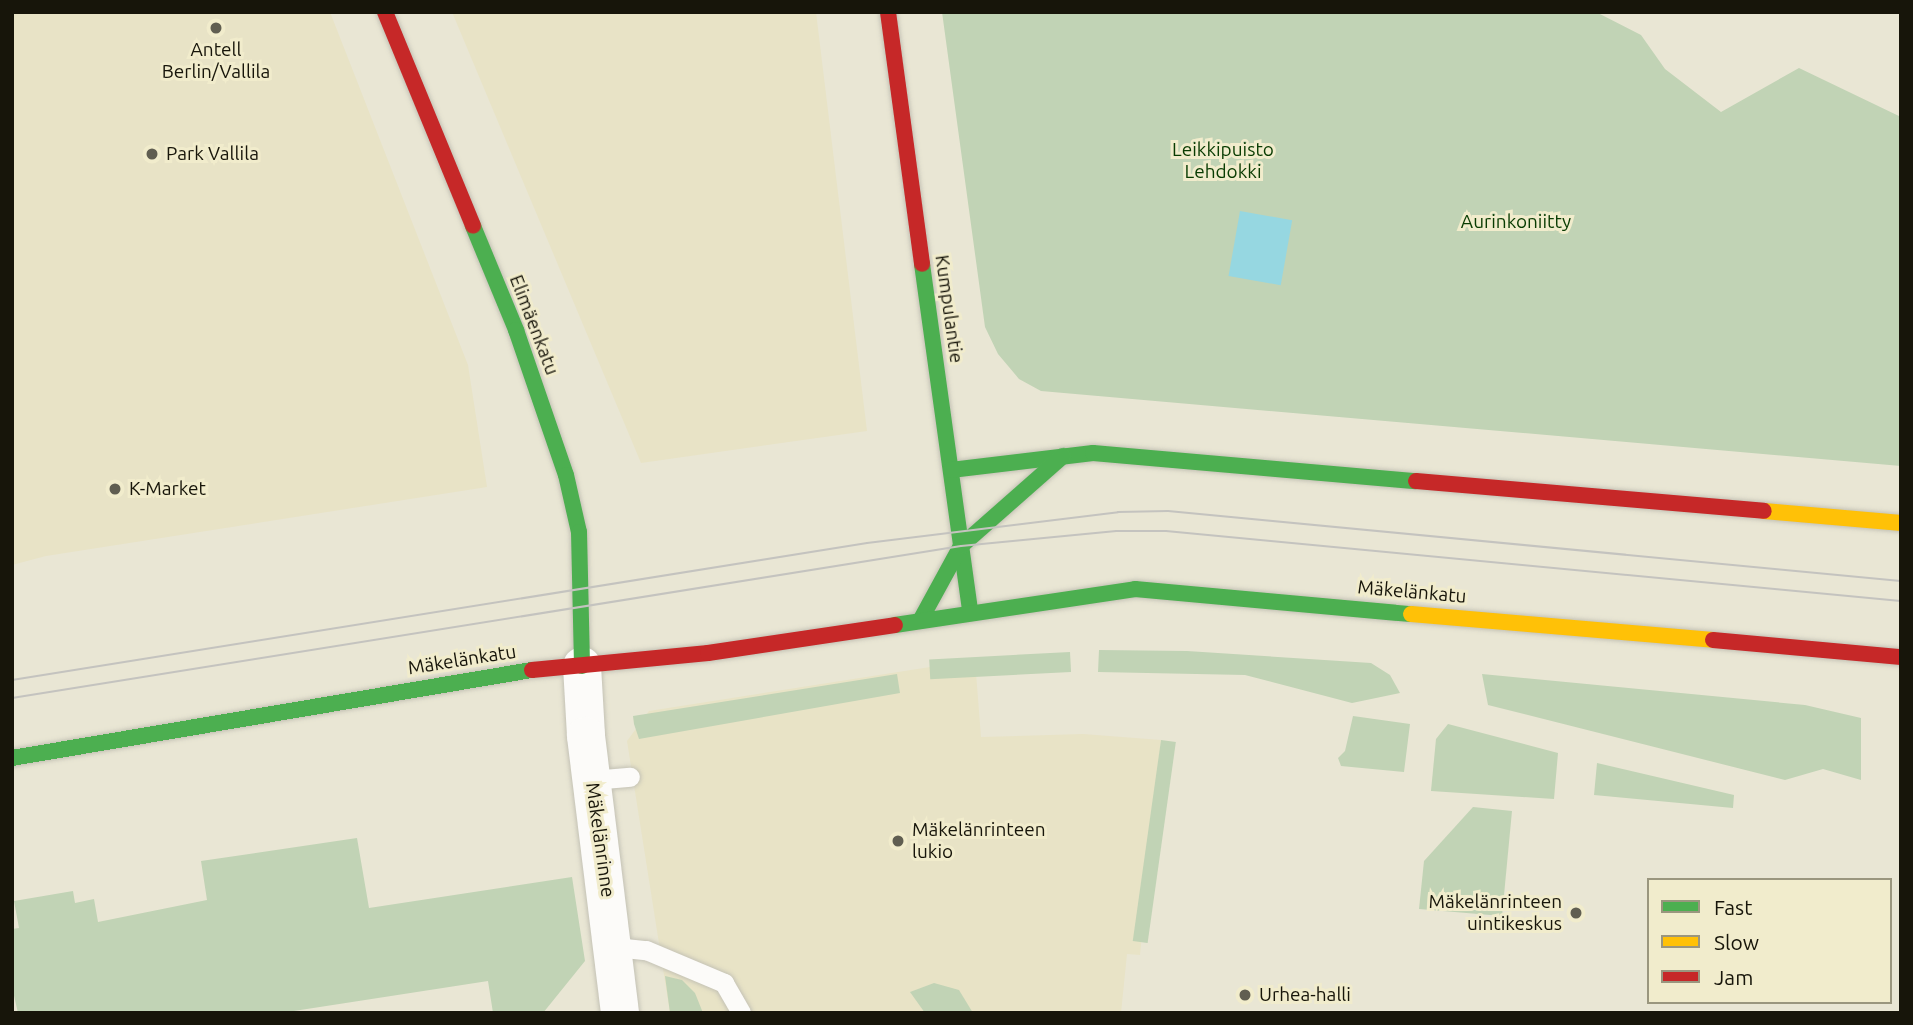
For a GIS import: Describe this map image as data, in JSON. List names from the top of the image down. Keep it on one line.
{"streets":{"main road":["Kumpulantie","Elimäenkatu","Mäkelänkatu"],"street":["Mäkelänrinne"]},"crossings":[["Kumpulantie","Mäkelänkatu"],["Elimäenkatu","Mäkelänkatu"],["Elimäenkatu","Mäkelänrinne"],["Mäkelänkatu","Mäkelänrinne"]],"parks":["Leikkipuisto Lehdokki","Aurinkoniitty"],"places":["Antell Berlin/Vallila","Park Vallila","K-Market","Mäkelänrinteen lukio","Mäkelänrinteen uintikeskus","Urhea-halli"],"legend":["Fast","Slow","Jam"]}
